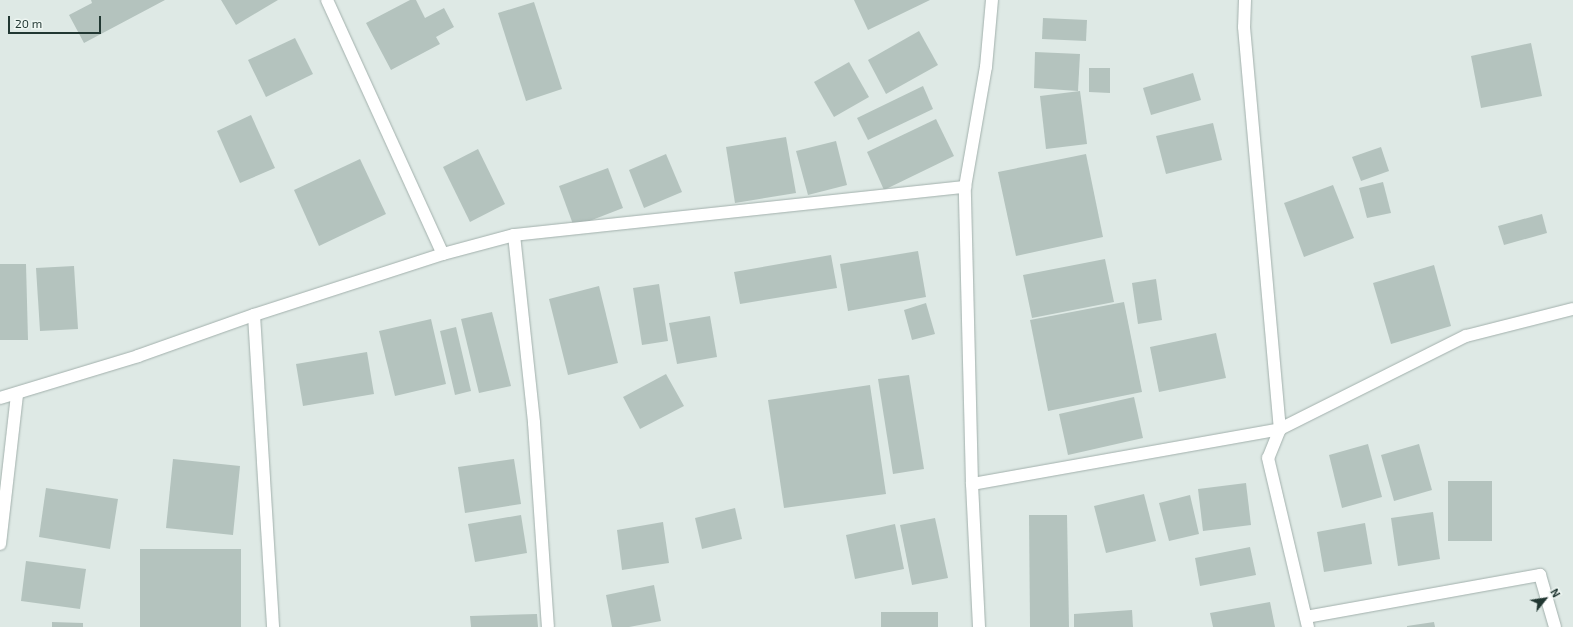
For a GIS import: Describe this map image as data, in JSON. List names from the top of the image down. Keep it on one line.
{"scale_bar":"20 m","north":"top right"}
